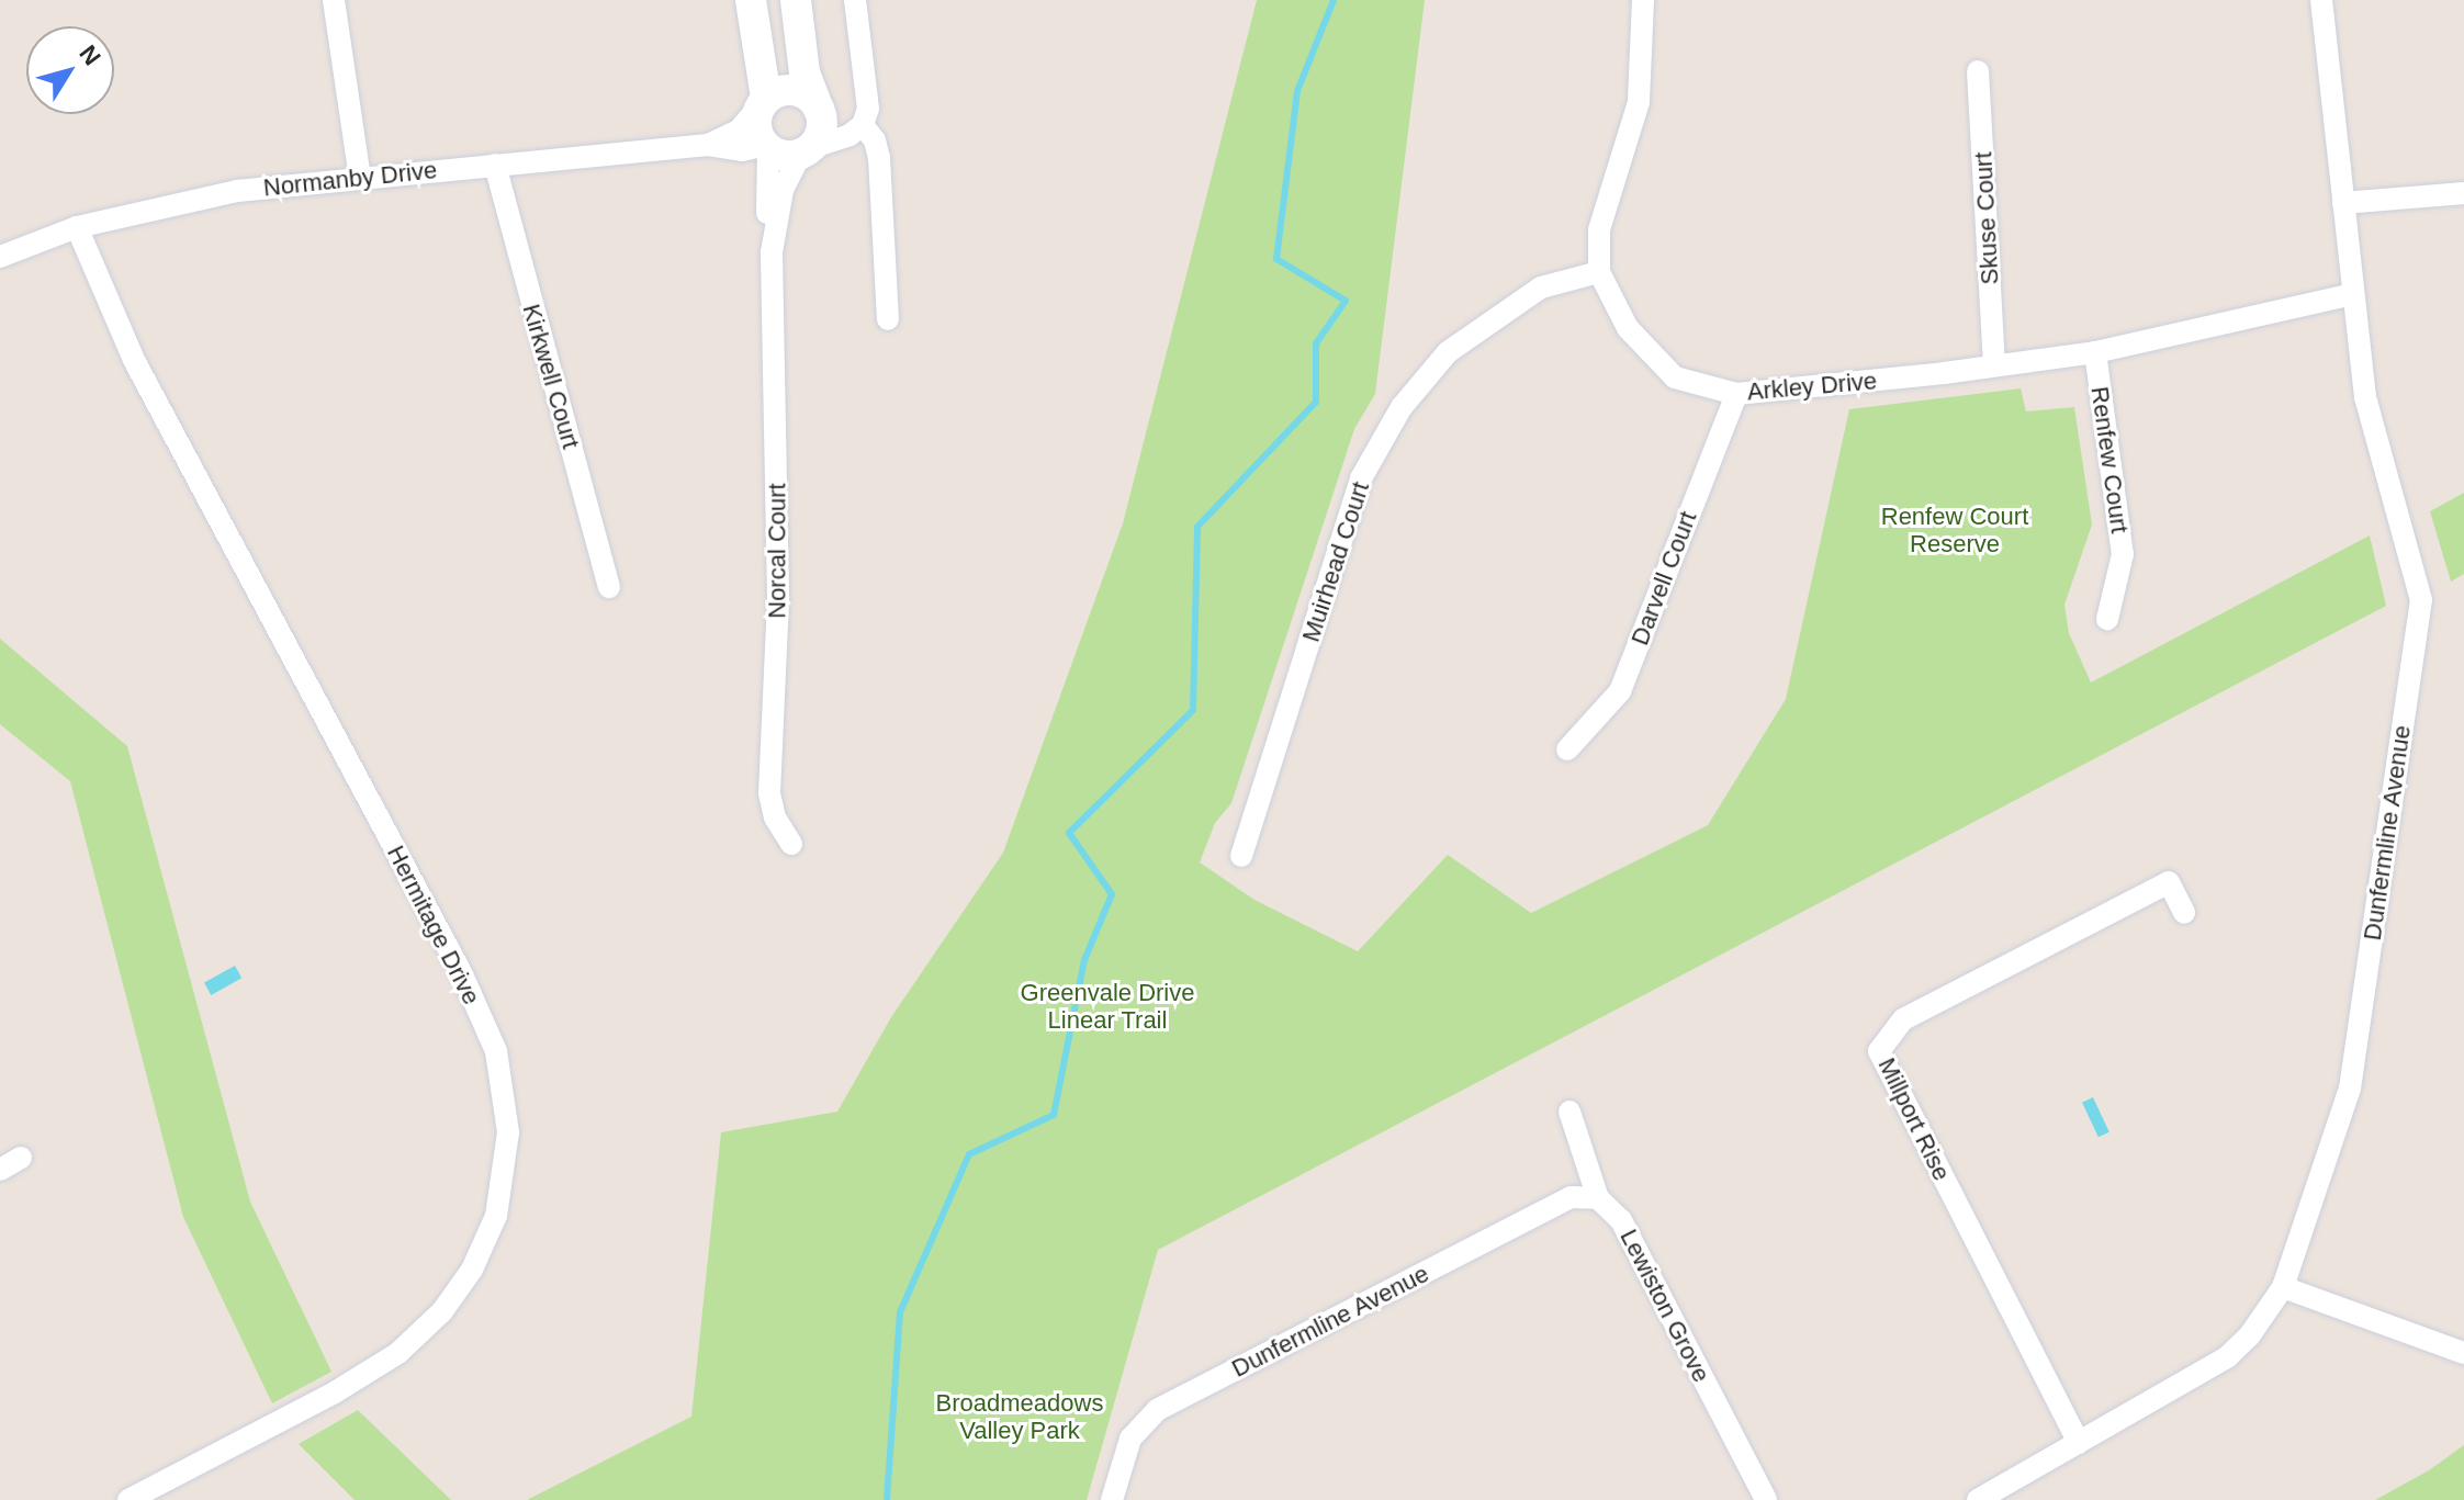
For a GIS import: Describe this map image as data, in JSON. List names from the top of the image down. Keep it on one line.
{"streets":{"street":["Normanby Drive","Skuse Court","Kirkwell Court","Arkley Drive","Renfew Court","Norcal Court","Muirhead Court","Darvell Court","Dunfermline Avenue","Hermitage Drive","Millport Rise","Lewiston Grove"]},"crossings":[["Normanby Drive","Kirkwell Court"],["Normanby Drive","Norcal Court"],["Normanby Drive","Hermitage Drive"],["Skuse Court","Arkley Drive"],["Arkley Drive","Renfew Court"],["Arkley Drive","Muirhead Court"],["Arkley Drive","Darvell Court"],["Arkley Drive","Dunfermline Avenue"],["Dunfermline Avenue","Millport Rise"],["Dunfermline Avenue","Lewiston Grove"]],"parks":["Renfew Court Reserve","Greenvale Drive Linear Trail","Broadmeadows Valley Park"],"north":"top right"}
